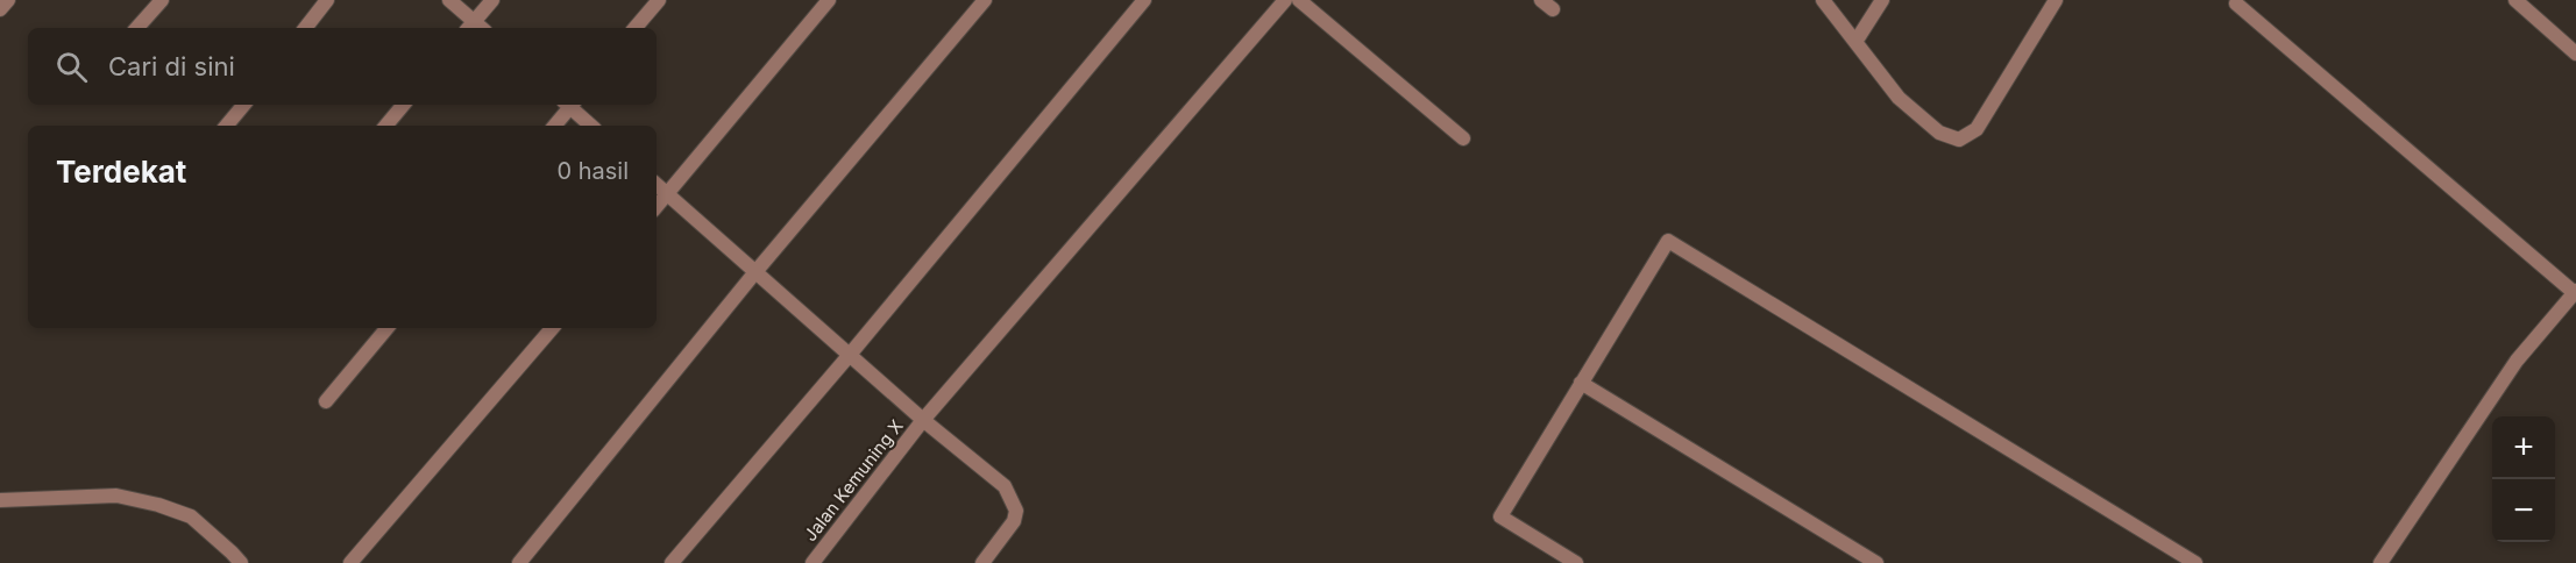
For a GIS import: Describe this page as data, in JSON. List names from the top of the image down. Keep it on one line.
{"streets":{"street":["Jalan Kemuning X"]},"page":{"search":"Cari di sini","heading":["Terdekat","0 hasil"],"map_buttons":["+","−"]}}
